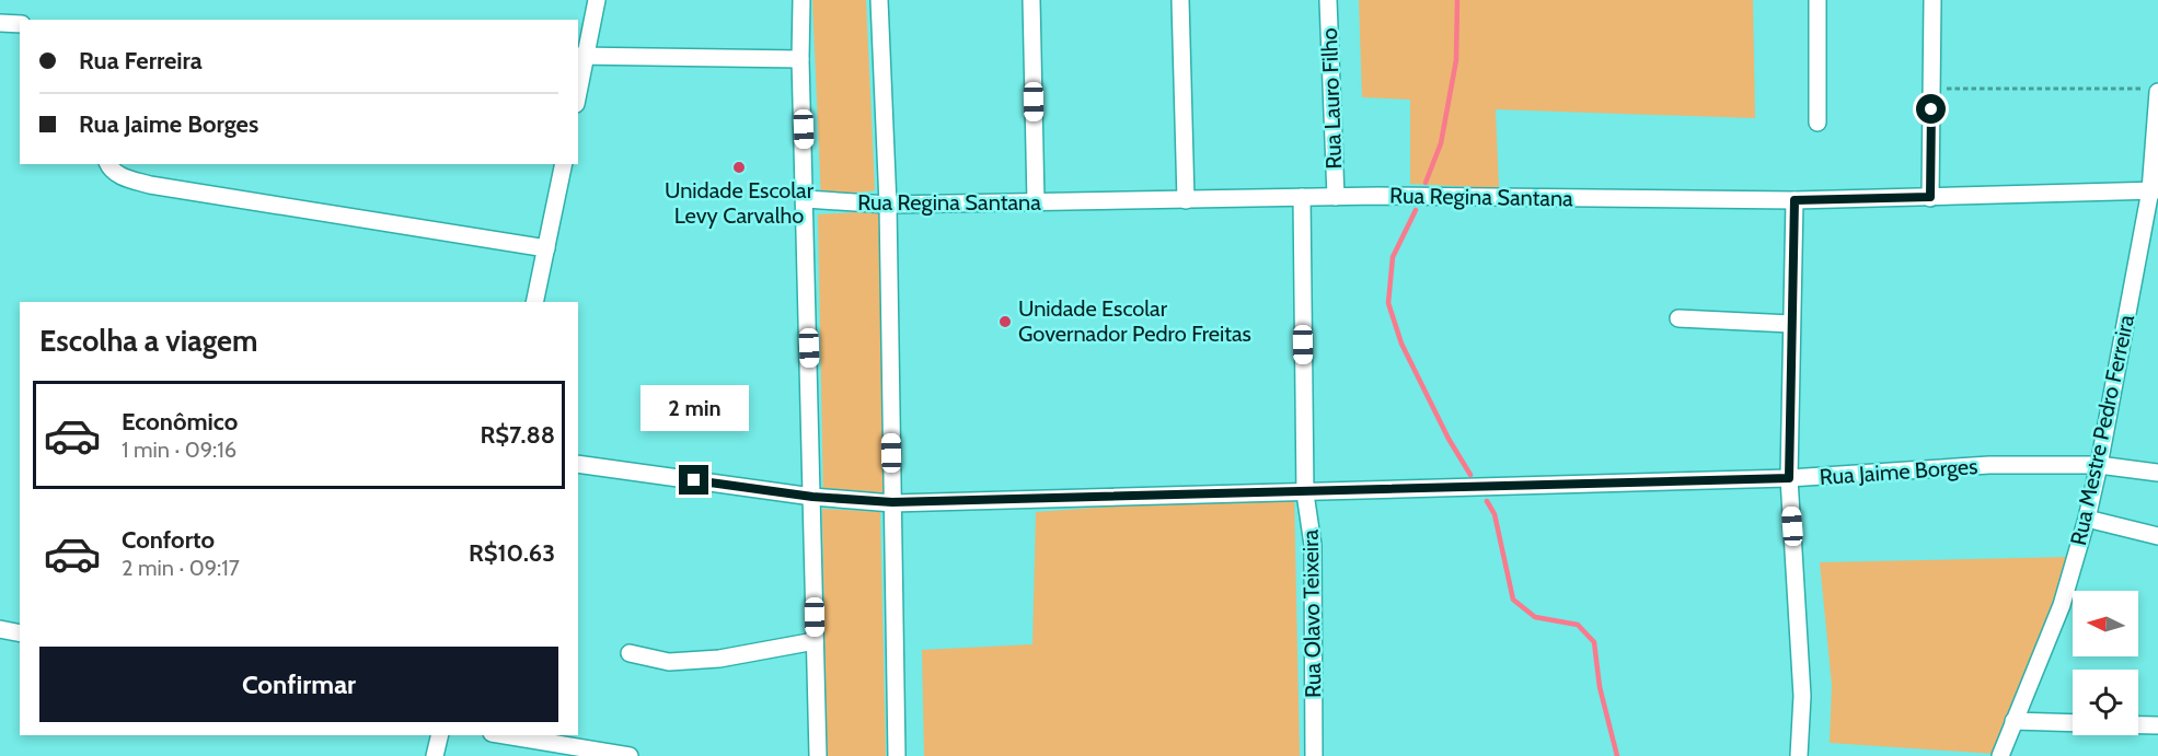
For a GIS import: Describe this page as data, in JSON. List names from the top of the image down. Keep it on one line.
{"streets":{"street":["Rua Lauro Filho","Rua Regina Santana","Rua Mestre Pedro Ferreira","Rua Jaime Borges","Rua Olavo Teixeira"]},"crossings":[["Rua Lauro Filho","Rua Regina Santana"],["Rua Regina Santana","Rua Mestre Pedro Ferreira"],["Rua Regina Santana","Rua Olavo Teixeira"],["Rua Mestre Pedro Ferreira","Rua Jaime Borges"],["Rua Jaime Borges","Rua Olavo Teixeira"]],"places":["Unidade Escolar Levy Carvalho","Unidade Escolar Governador Pedro Freitas"],"north":"left","page":{"banner":["Rua Ferreira","Rua Jaime Borges"],"heading":"Escolha a viagem","list":[{"name":"Econômico","note":"1 min · 09:16","value":"R$7.88"},{"name":"Conforto","note":"2 min · 09:17","value":"R$10.63"}],"bubble":"2 min","buttons":"Confirmar"}}
